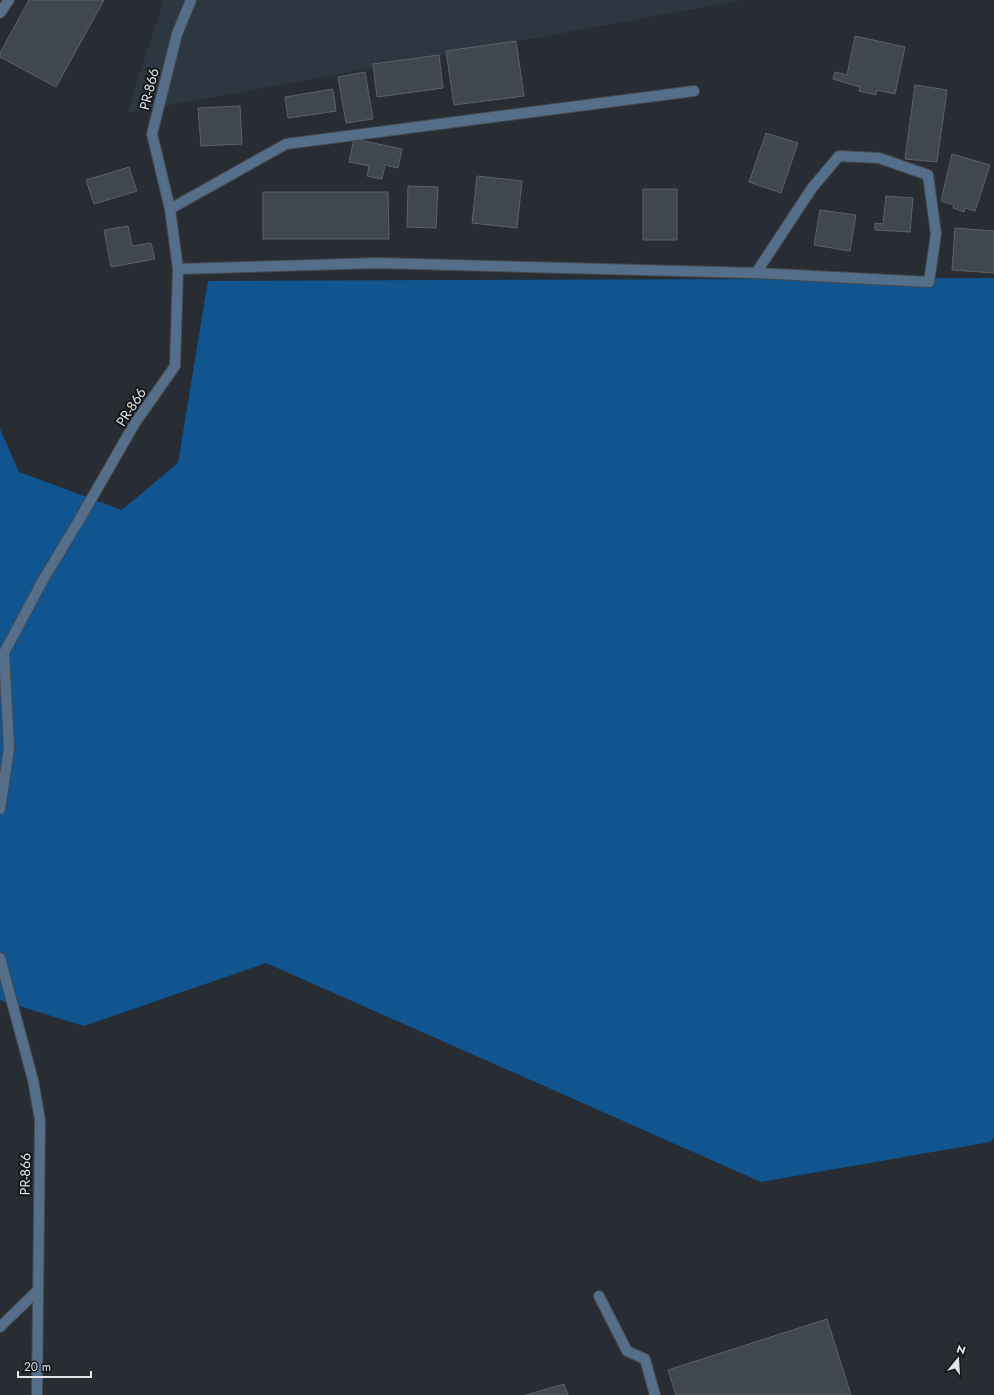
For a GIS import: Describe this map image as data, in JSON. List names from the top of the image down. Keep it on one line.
{"streets":{"street":["PR-866"]},"scale_bar":"20 m","north":"top"}
